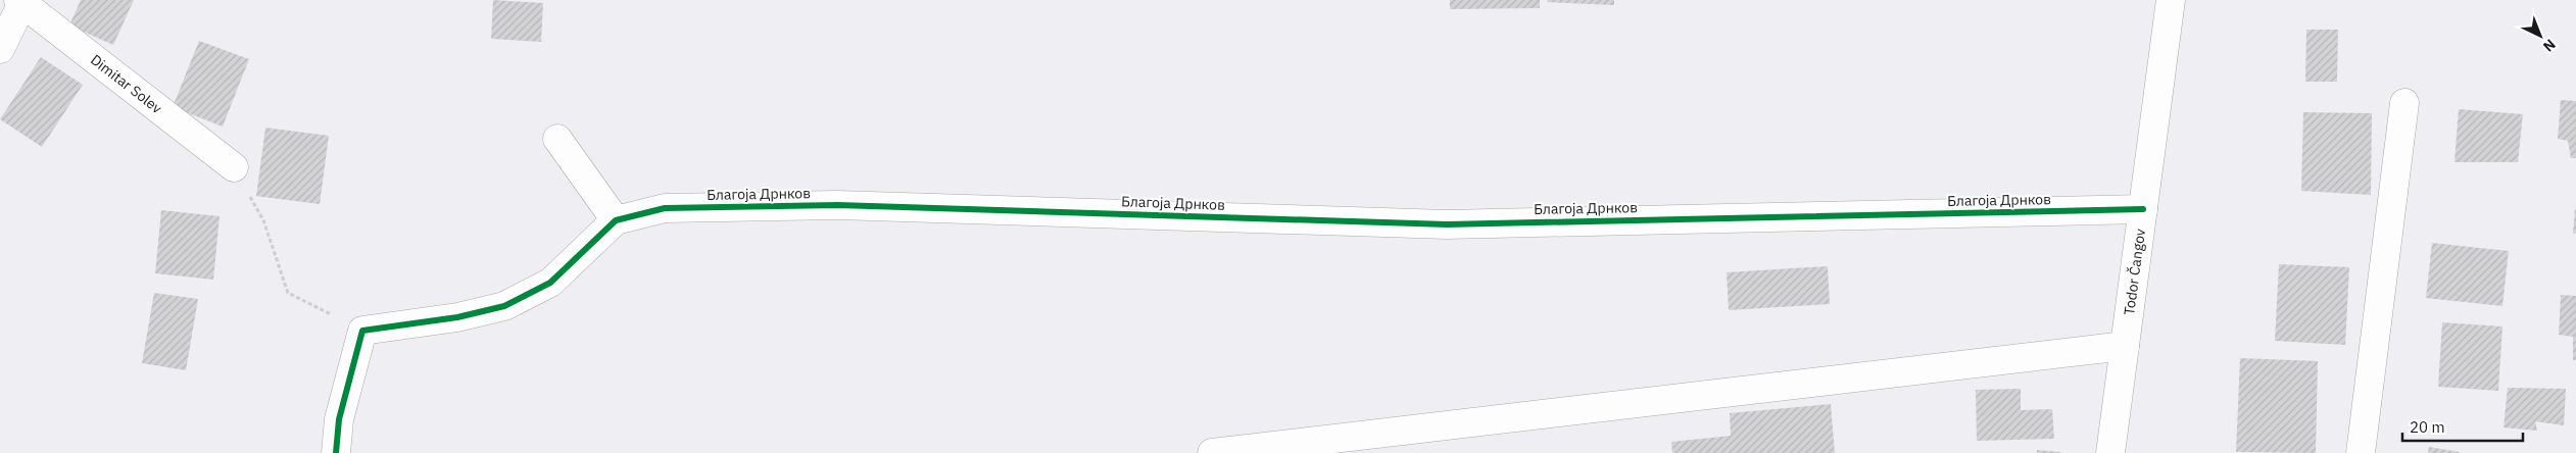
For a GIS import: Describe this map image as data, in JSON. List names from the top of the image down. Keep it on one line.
{"streets":{"street":["Dimitar Solev","Благоја Дрнков","Todor Čangov"]},"crossings":[["Благоја Дрнков","Todor Čangov"]],"scale_bar":"20 m","north":"bottom right"}
